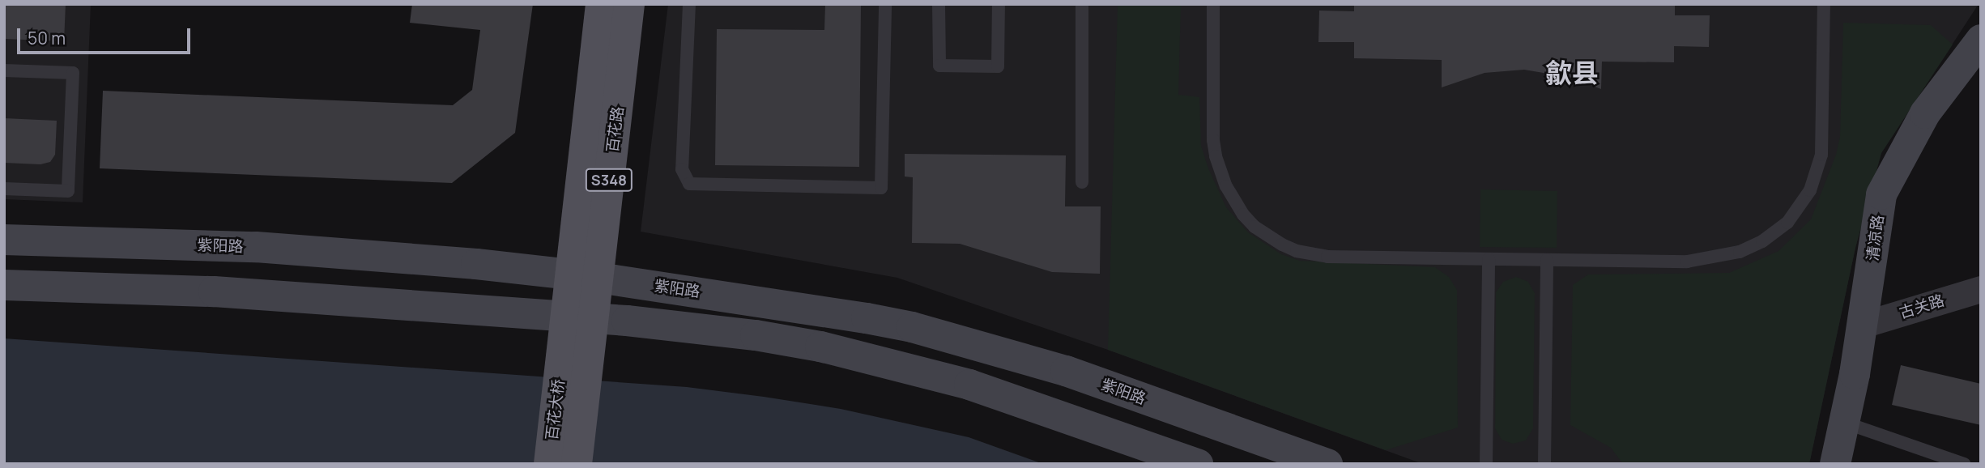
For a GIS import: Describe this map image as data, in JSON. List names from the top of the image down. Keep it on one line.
{"streets":{"main road":["百花路","S348","清凉路","紫阳路","百花大桥"],"street":["古关路"]},"crossings":[["百花路","紫阳路"],["百花路","百花大桥"],["清凉路","古关路"]],"districts":["歙县"],"scale_bar":"50 m"}
